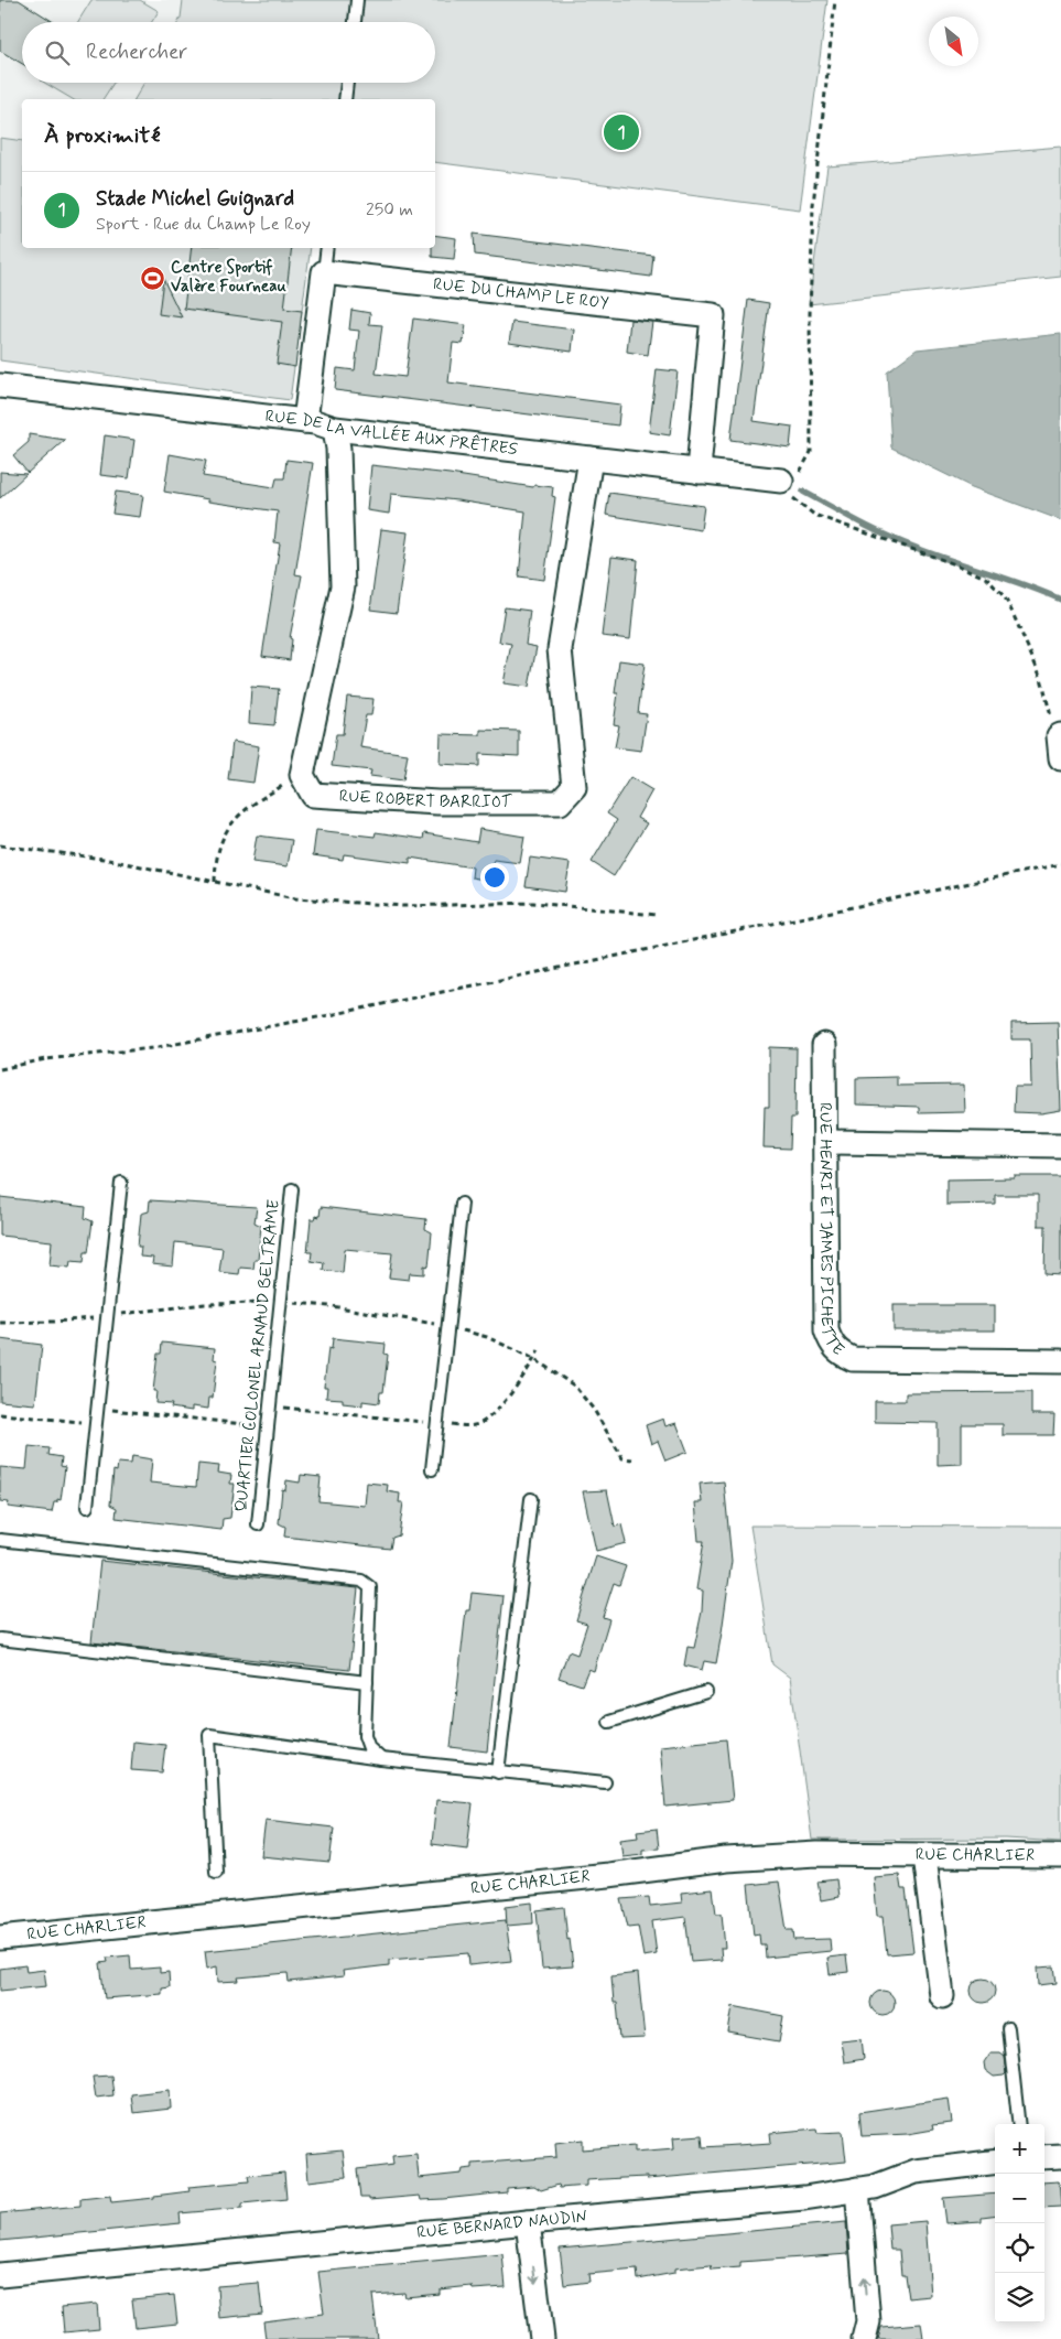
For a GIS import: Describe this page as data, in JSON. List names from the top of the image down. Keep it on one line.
{"streets":{"street":["RUE DU CHAMP LE ROY","RUE DE LA VALLÉE AUX PRÊTRES","RUE ROBERT BARRIOT","RUE HENRI ET JAMES PICHETTE","RUE CHARLIER","RUE BERNARD NAUDIN"],"lane":["QUARTIER COLONEL ARNAUD BELTRAME"]},"crossings":[["RUE DU CHAMP LE ROY","RUE DE LA VALLÉE AUX PRÊTRES"],["RUE DE LA VALLÉE AUX PRÊTRES","RUE ROBERT BARRIOT"]],"places":{"sports":["Centre Sportif Valère Fourneau"]},"north":"bottom right","page":{"search":"Rechercher","heading":"À proximité","pins":"1","list":[{"mark":"1","name":"Stade Michel Guignard","note":"Sport · Rue du Champ Le Roy","value":"250 m"}],"map_buttons":["+","−"]}}
